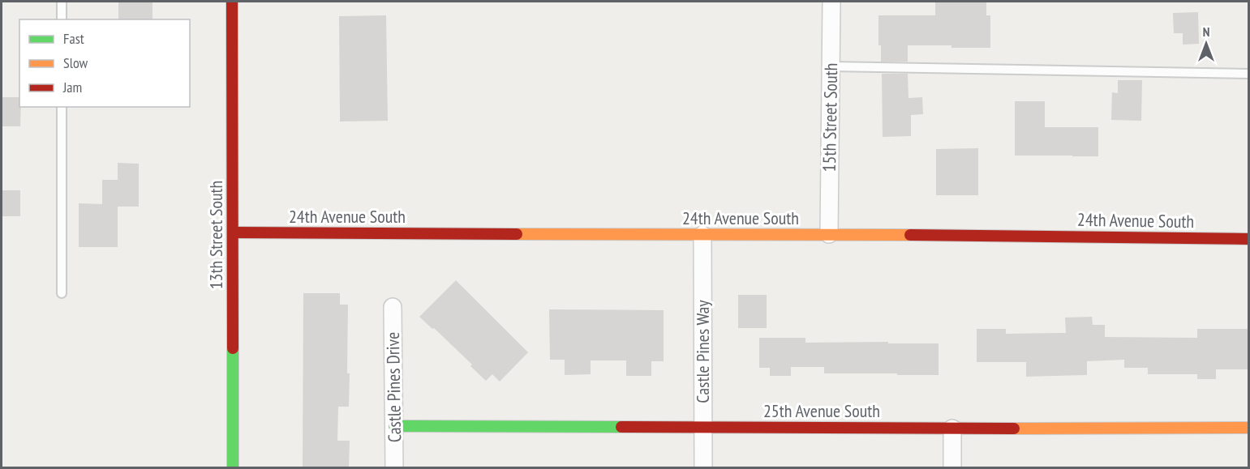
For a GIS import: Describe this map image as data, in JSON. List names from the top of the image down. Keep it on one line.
{"streets":{"street":["15th Street South","24th Avenue South","13th Street South","Castle Pines Way","Castle Pines Drive","25th Avenue South"]},"crossings":[["15th Street South","24th Avenue South"],["24th Avenue South","13th Street South"],["24th Avenue South","Castle Pines Way"],["Castle Pines Way","25th Avenue South"],["Castle Pines Drive","25th Avenue South"]],"legend":["Fast","Slow","Jam"],"north":"top"}
